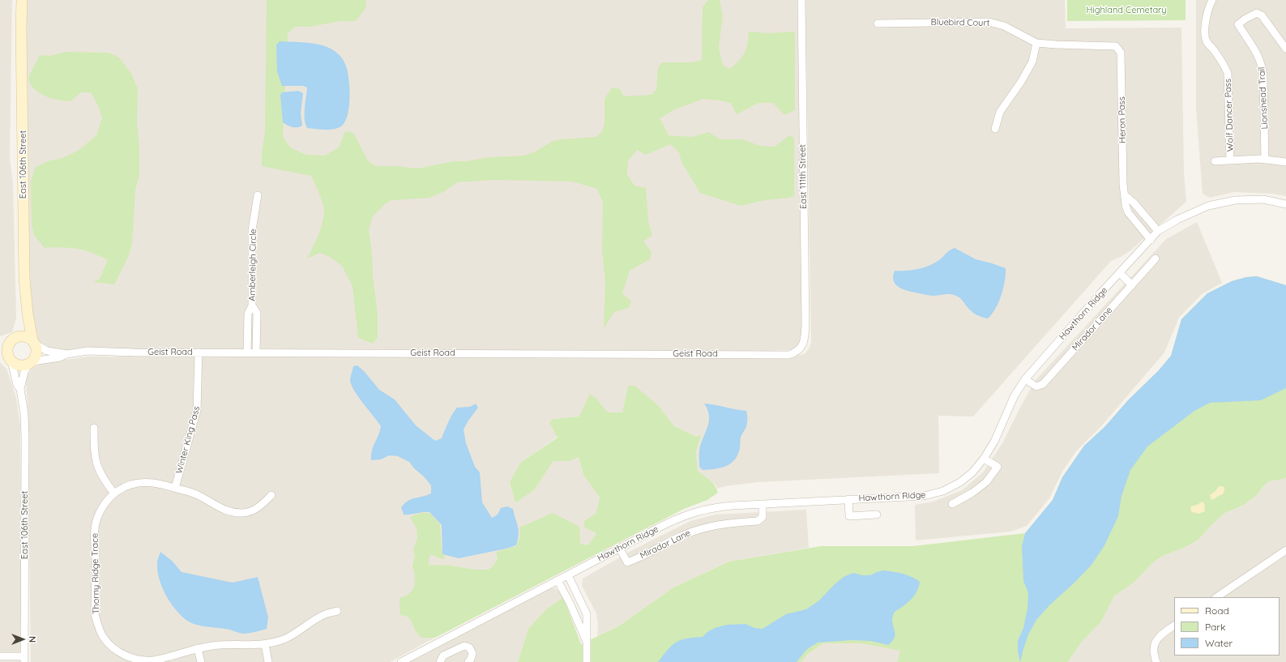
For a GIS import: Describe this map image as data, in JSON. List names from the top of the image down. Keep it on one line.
{"streets":{"street":["Bluebird Court","Lionshead Trail","Wolf Dancer Pass","Heron Pass","East 106th Street","East 111th Street","Amberleigh Circle","Hawthorn Ridge","Mirador Lane","Geist Road","Winter King Pass","Thorny Ridge Trace"]},"crossings":[["Bluebird Court","Heron Pass"],["Heron Pass","Hawthorn Ridge"],["East 106th Street","Geist Road"],["East 111th Street","Geist Road"],["Amberleigh Circle","Geist Road"],["Hawthorn Ridge","Mirador Lane"],["Geist Road","Winter King Pass"],["Winter King Pass","Thorny Ridge Trace"]],"parks":["Highland Cemetary"],"legend":["Road","Park","Water"],"north":"right"}
